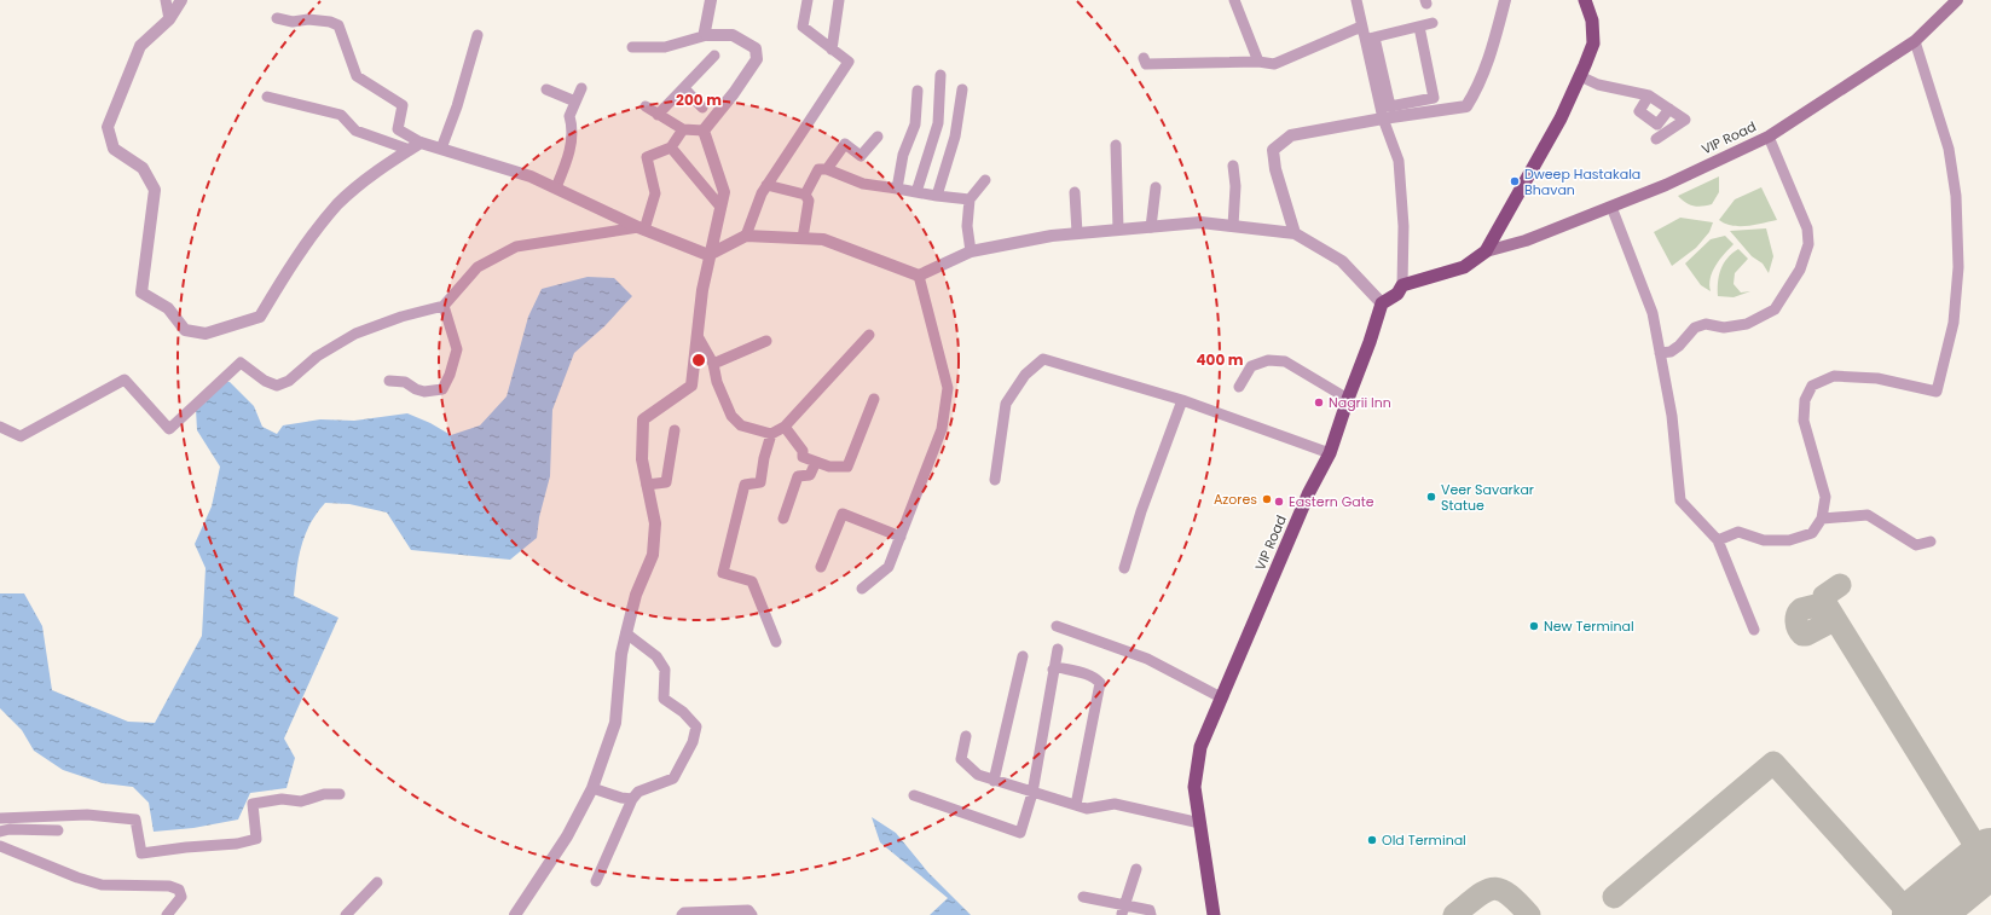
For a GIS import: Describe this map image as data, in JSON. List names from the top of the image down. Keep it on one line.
{"streets":{"highway":["VIP Road"]},"places":["Dweep Hastakala Bhavan","Nagrii Inn","Veer Savarkar Statue","Azores","Eastern Gate","New Terminal","Old Terminal"],"rings":["200 m","400 m"]}
